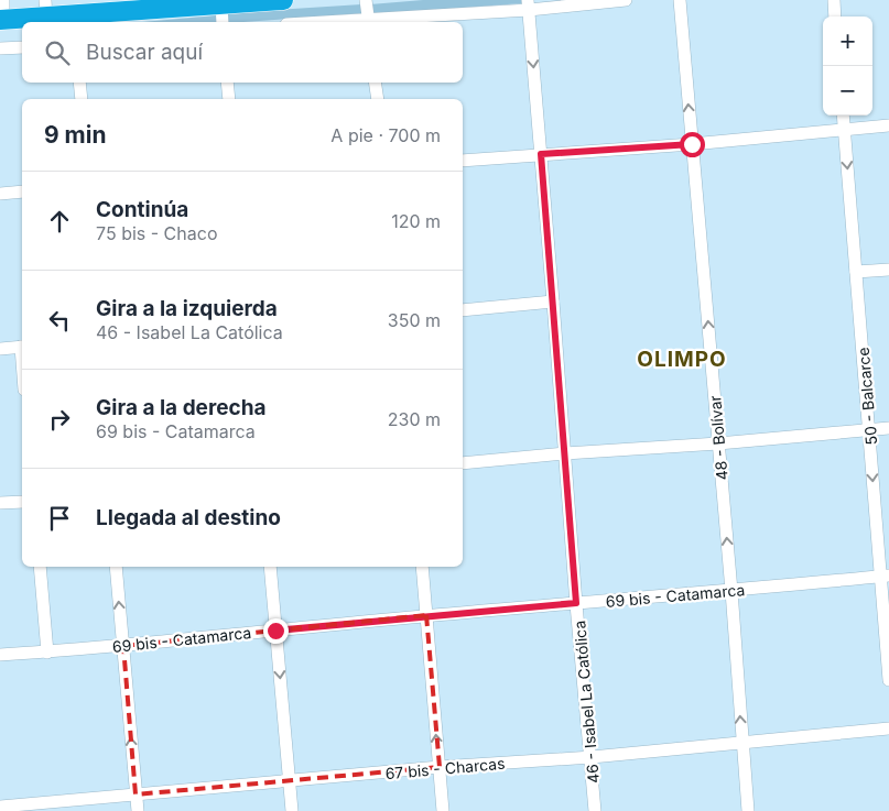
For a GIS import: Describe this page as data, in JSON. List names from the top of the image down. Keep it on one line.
{"streets":{"street":["50 - Balcarce","48 - Bolívar","69 bis - Catamarca","46 - Isabel La Católica","67 bis - Charcas"]},"crossings":[["50 - Balcarce","69 bis - Catamarca"],["48 - Bolívar","69 bis - Catamarca"],["48 - Bolívar","67 bis - Charcas"],["69 bis - Catamarca","46 - Isabel La Católica"],["46 - Isabel La Católica","67 bis - Charcas"]],"one_way":["50 - Balcarce","48 - Bolívar"],"districts":["OLIMPO"],"page":{"map_buttons":["+","−"],"search":"Buscar aquí","heading":["9 min","A pie · 700 m"],"list":[["Continúa","75 bis - Chaco","120 m"],["Gira a la izquierda","46 - Isabel La Católica","350 m"],["Gira a la derecha","69 bis - Catamarca","230 m"],"Llegada al destino"]}}
